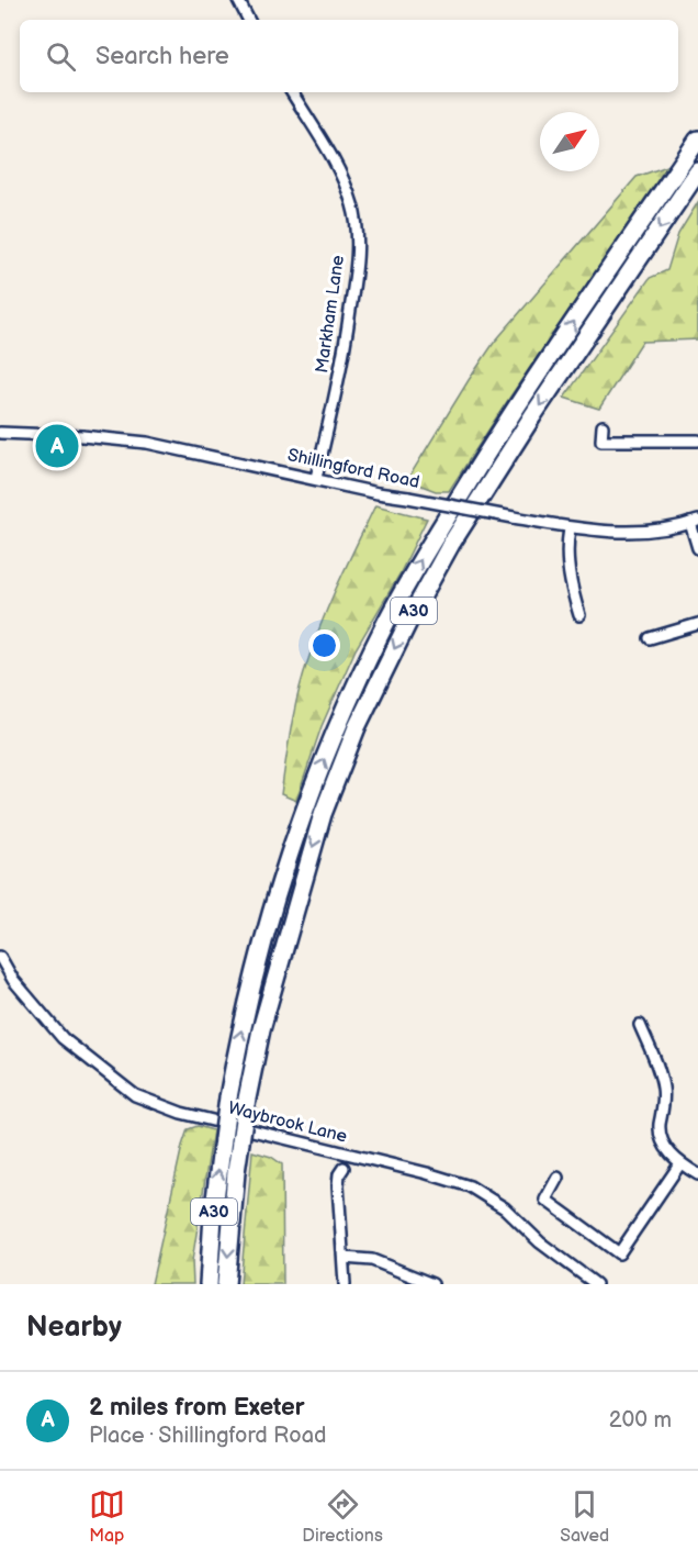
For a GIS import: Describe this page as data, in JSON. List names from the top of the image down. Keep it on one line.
{"streets":{"highway":["A30"],"street":["Markham Lane","Shillingford Road","Waybrook Lane"]},"crossings":[["Markham Lane","Shillingford Road"]],"north":"top right","page":{"search":"Search here","pins":"A","heading":"Nearby","list":[{"mark":"A","name":"2 miles from Exeter","note":"Place · Shillingford Road","value":"200 m"}],"nav":["Map","Directions","Saved"]}}
